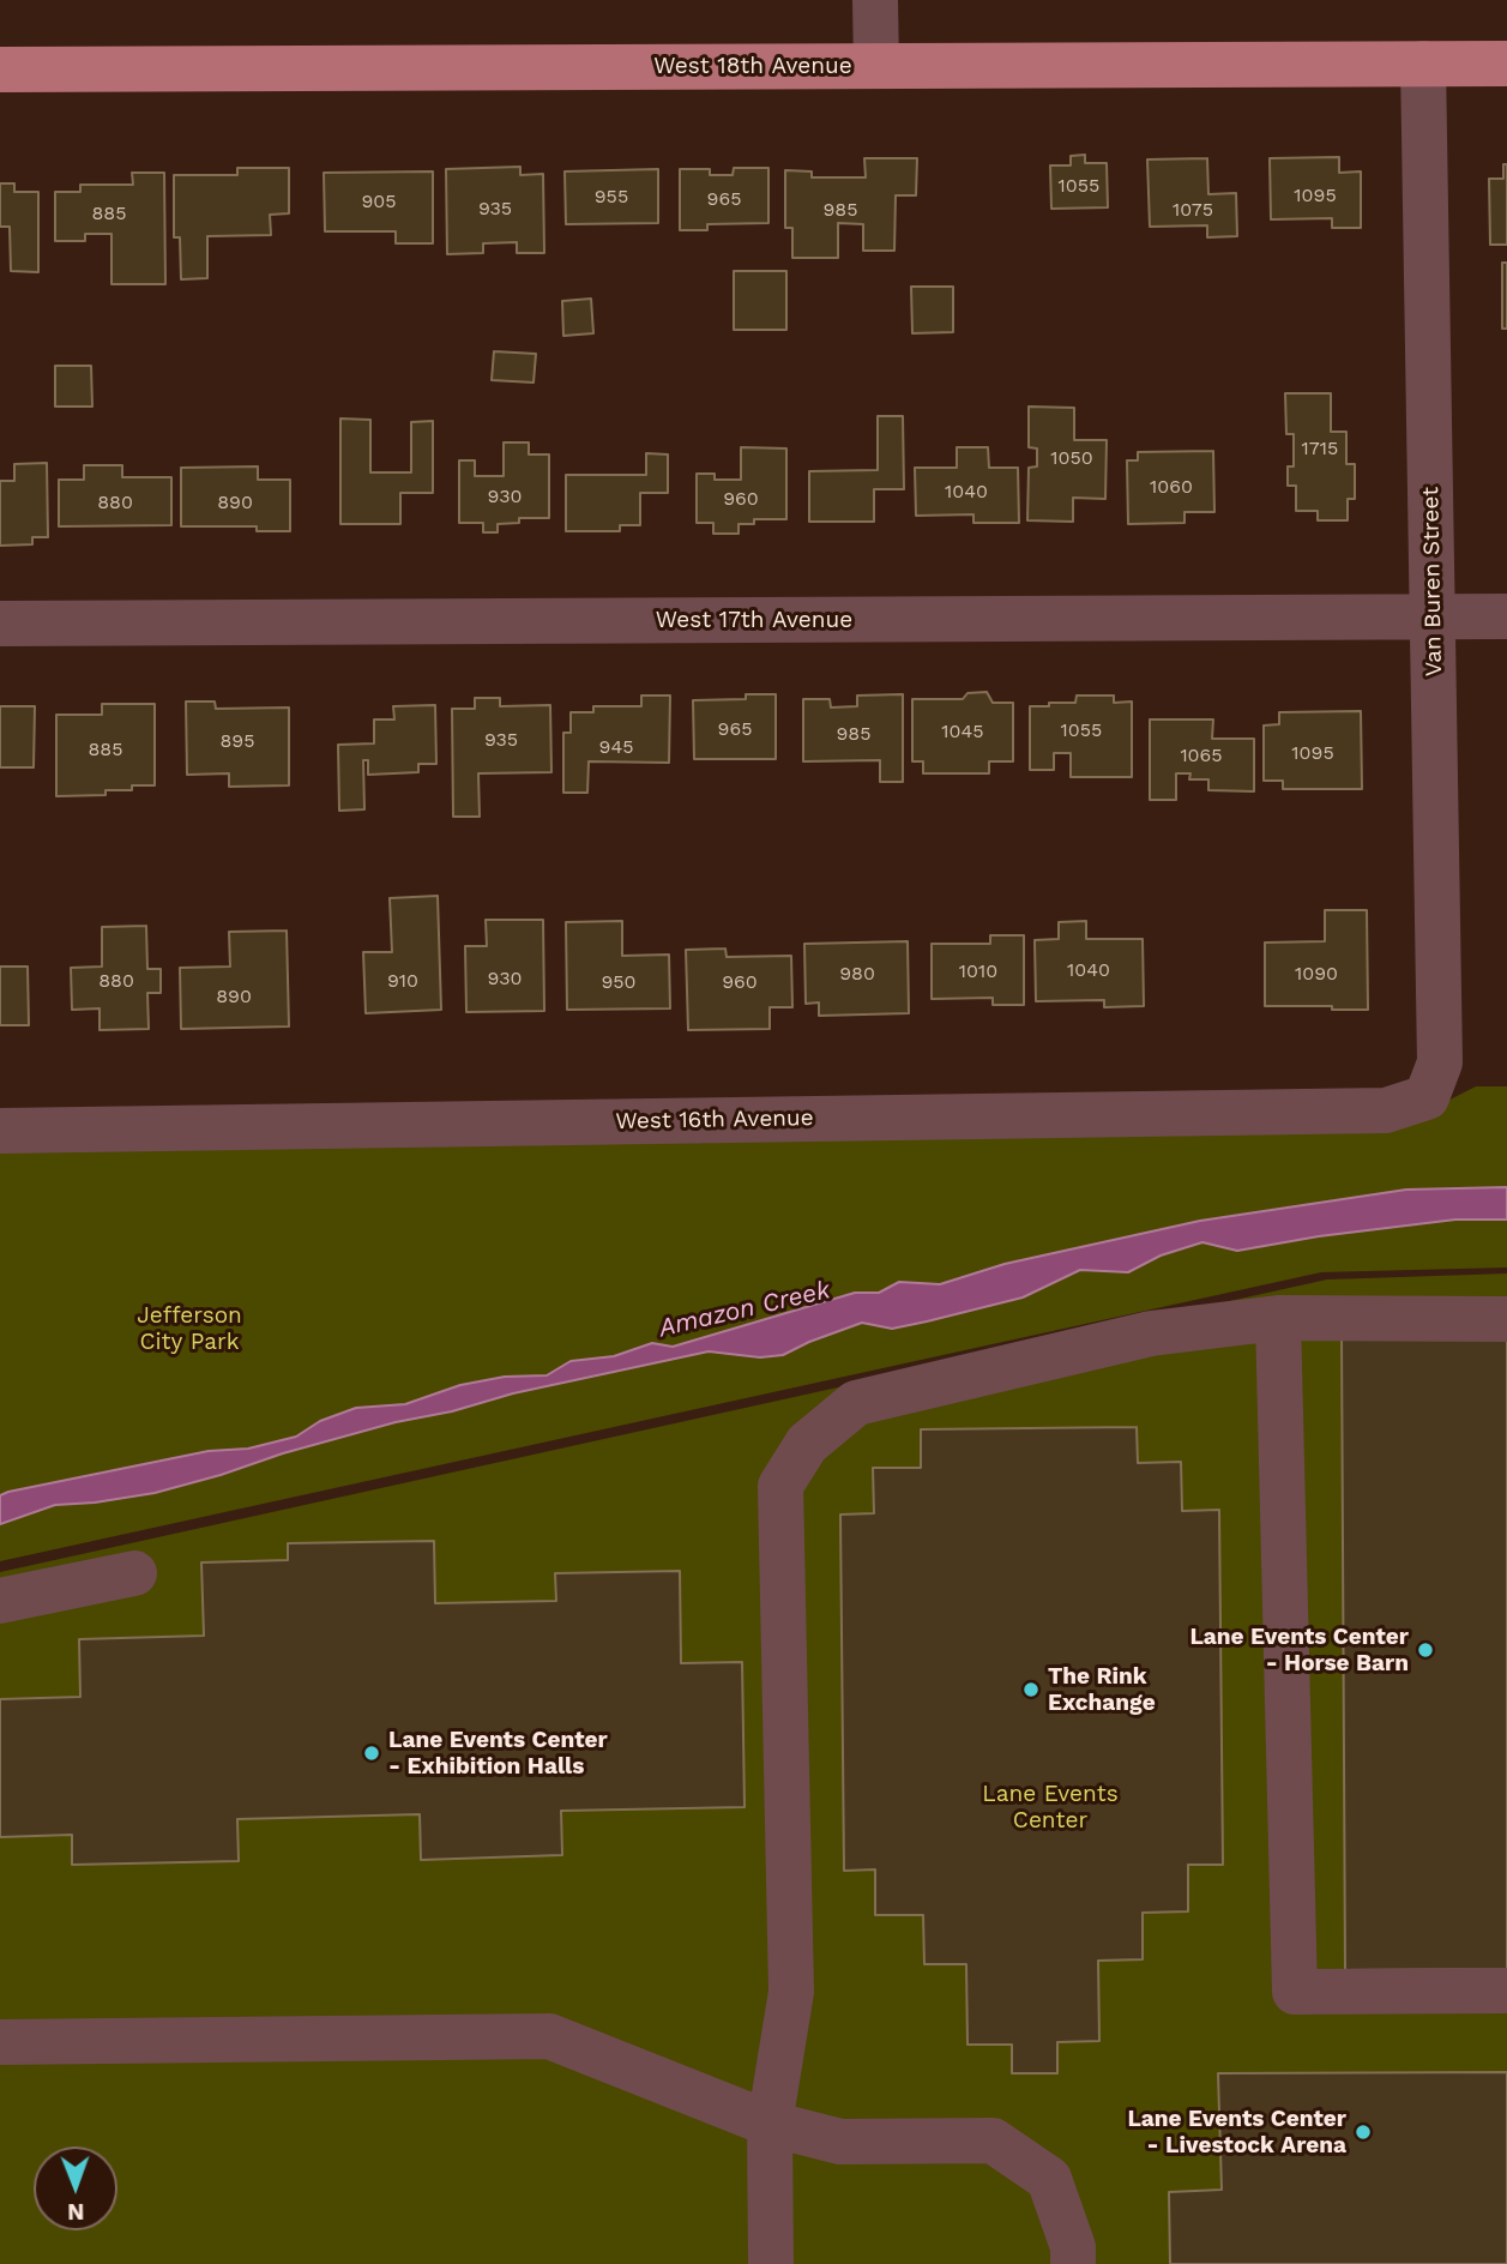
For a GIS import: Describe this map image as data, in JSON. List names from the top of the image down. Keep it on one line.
{"streets":{"main road":["West 18th Avenue"],"street":["Van Buren Street","West 17th Avenue","West 16th Avenue"]},"crossings":[["West 18th Avenue","Van Buren Street"],["Van Buren Street","West 17th Avenue"],["Van Buren Street","West 16th Avenue"]],"water":["Amazon Creek"],"parks":["Jefferson City Park","Lane Events Center"],"places":["Lane Events Center - Horse Barn","The Rink Exchange","Lane Events Center - Exhibition Halls","Lane Events Center - Livestock Arena"],"house_numbers":["1055","1095","955","965","905","935","985","1075","885","1715","1050","1060","1040","930","960","880","890","965","1055","1045","985","935","895","945","885","1095","1065","1040","1010","980","1090","930","880","910","950","960","890"],"north":"bottom"}
